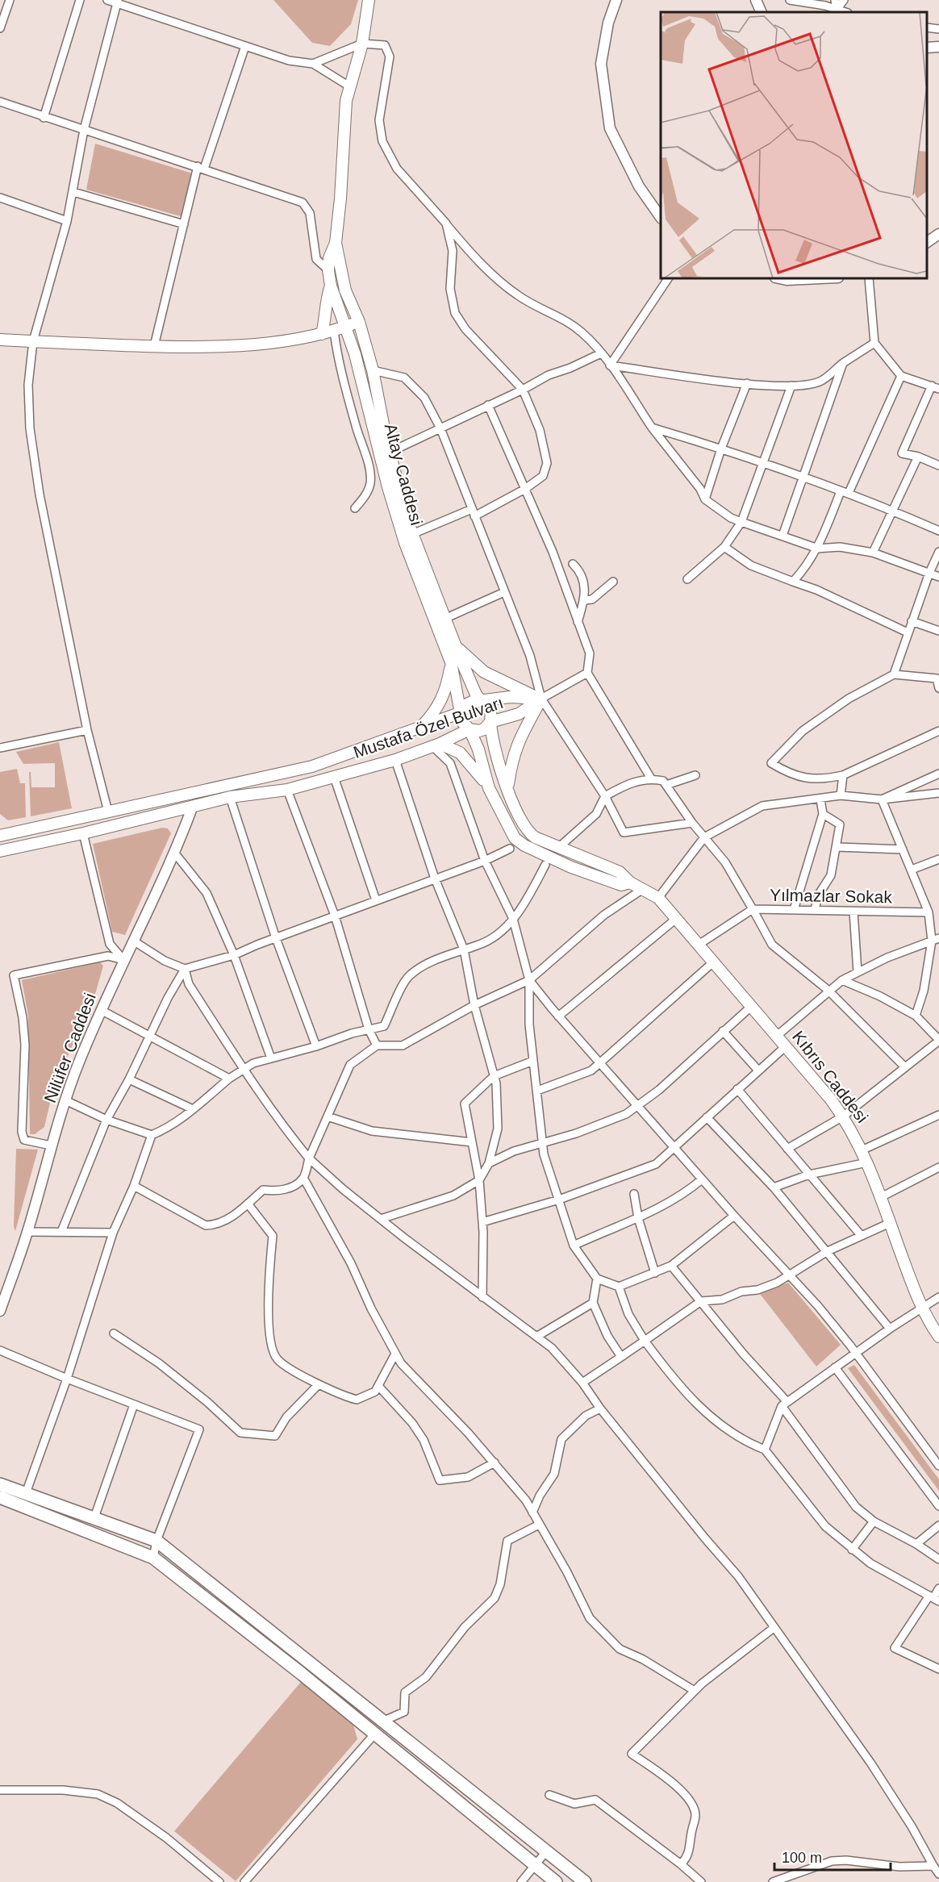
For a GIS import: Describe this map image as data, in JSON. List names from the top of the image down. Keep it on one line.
{"streets":{"main road":["Altay Caddesi","Mustafa Özel Bulvarı","Kıbrıs Caddesi"],"street":["Yılmazlar Sokak","Nilüfer Caddesi"]},"crossings":[["Altay Caddesi","Mustafa Özel Bulvarı"],["Altay Caddesi","Kıbrıs Caddesi"],["Mustafa Özel Bulvarı","Nilüfer Caddesi"],["Mustafa Özel Bulvarı","Kıbrıs Caddesi"]],"scale_bar":"100 m"}
